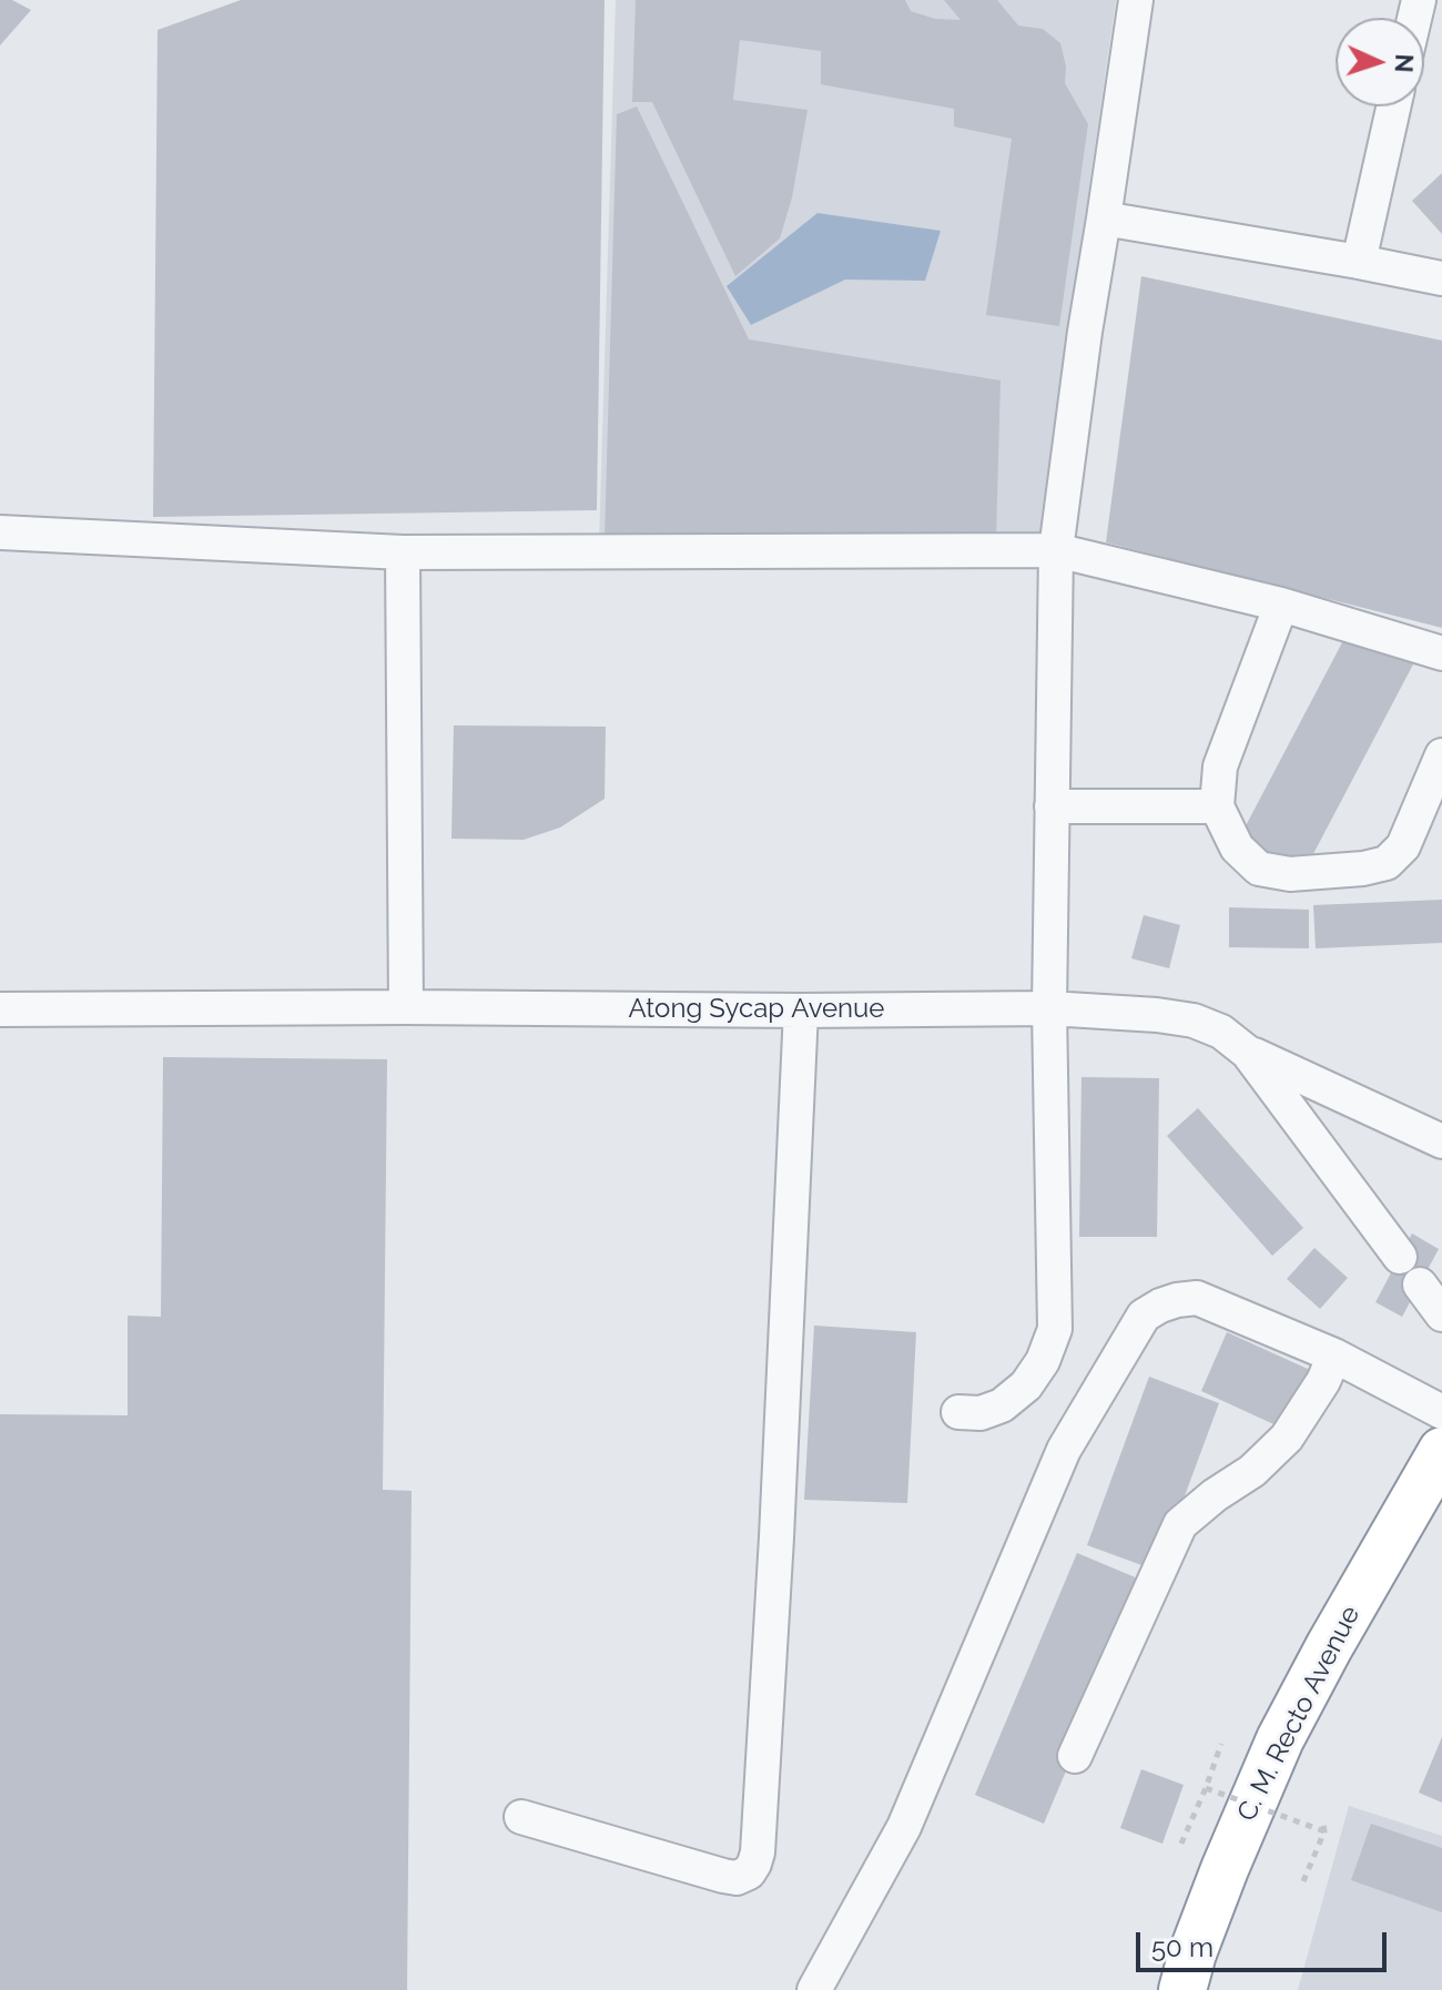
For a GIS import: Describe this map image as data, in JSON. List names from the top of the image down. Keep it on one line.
{"streets":{"highway":["C. M. Recto Avenue"],"street":["Atong Sycap Avenue"]},"scale_bar":"50 m","north":"right"}
